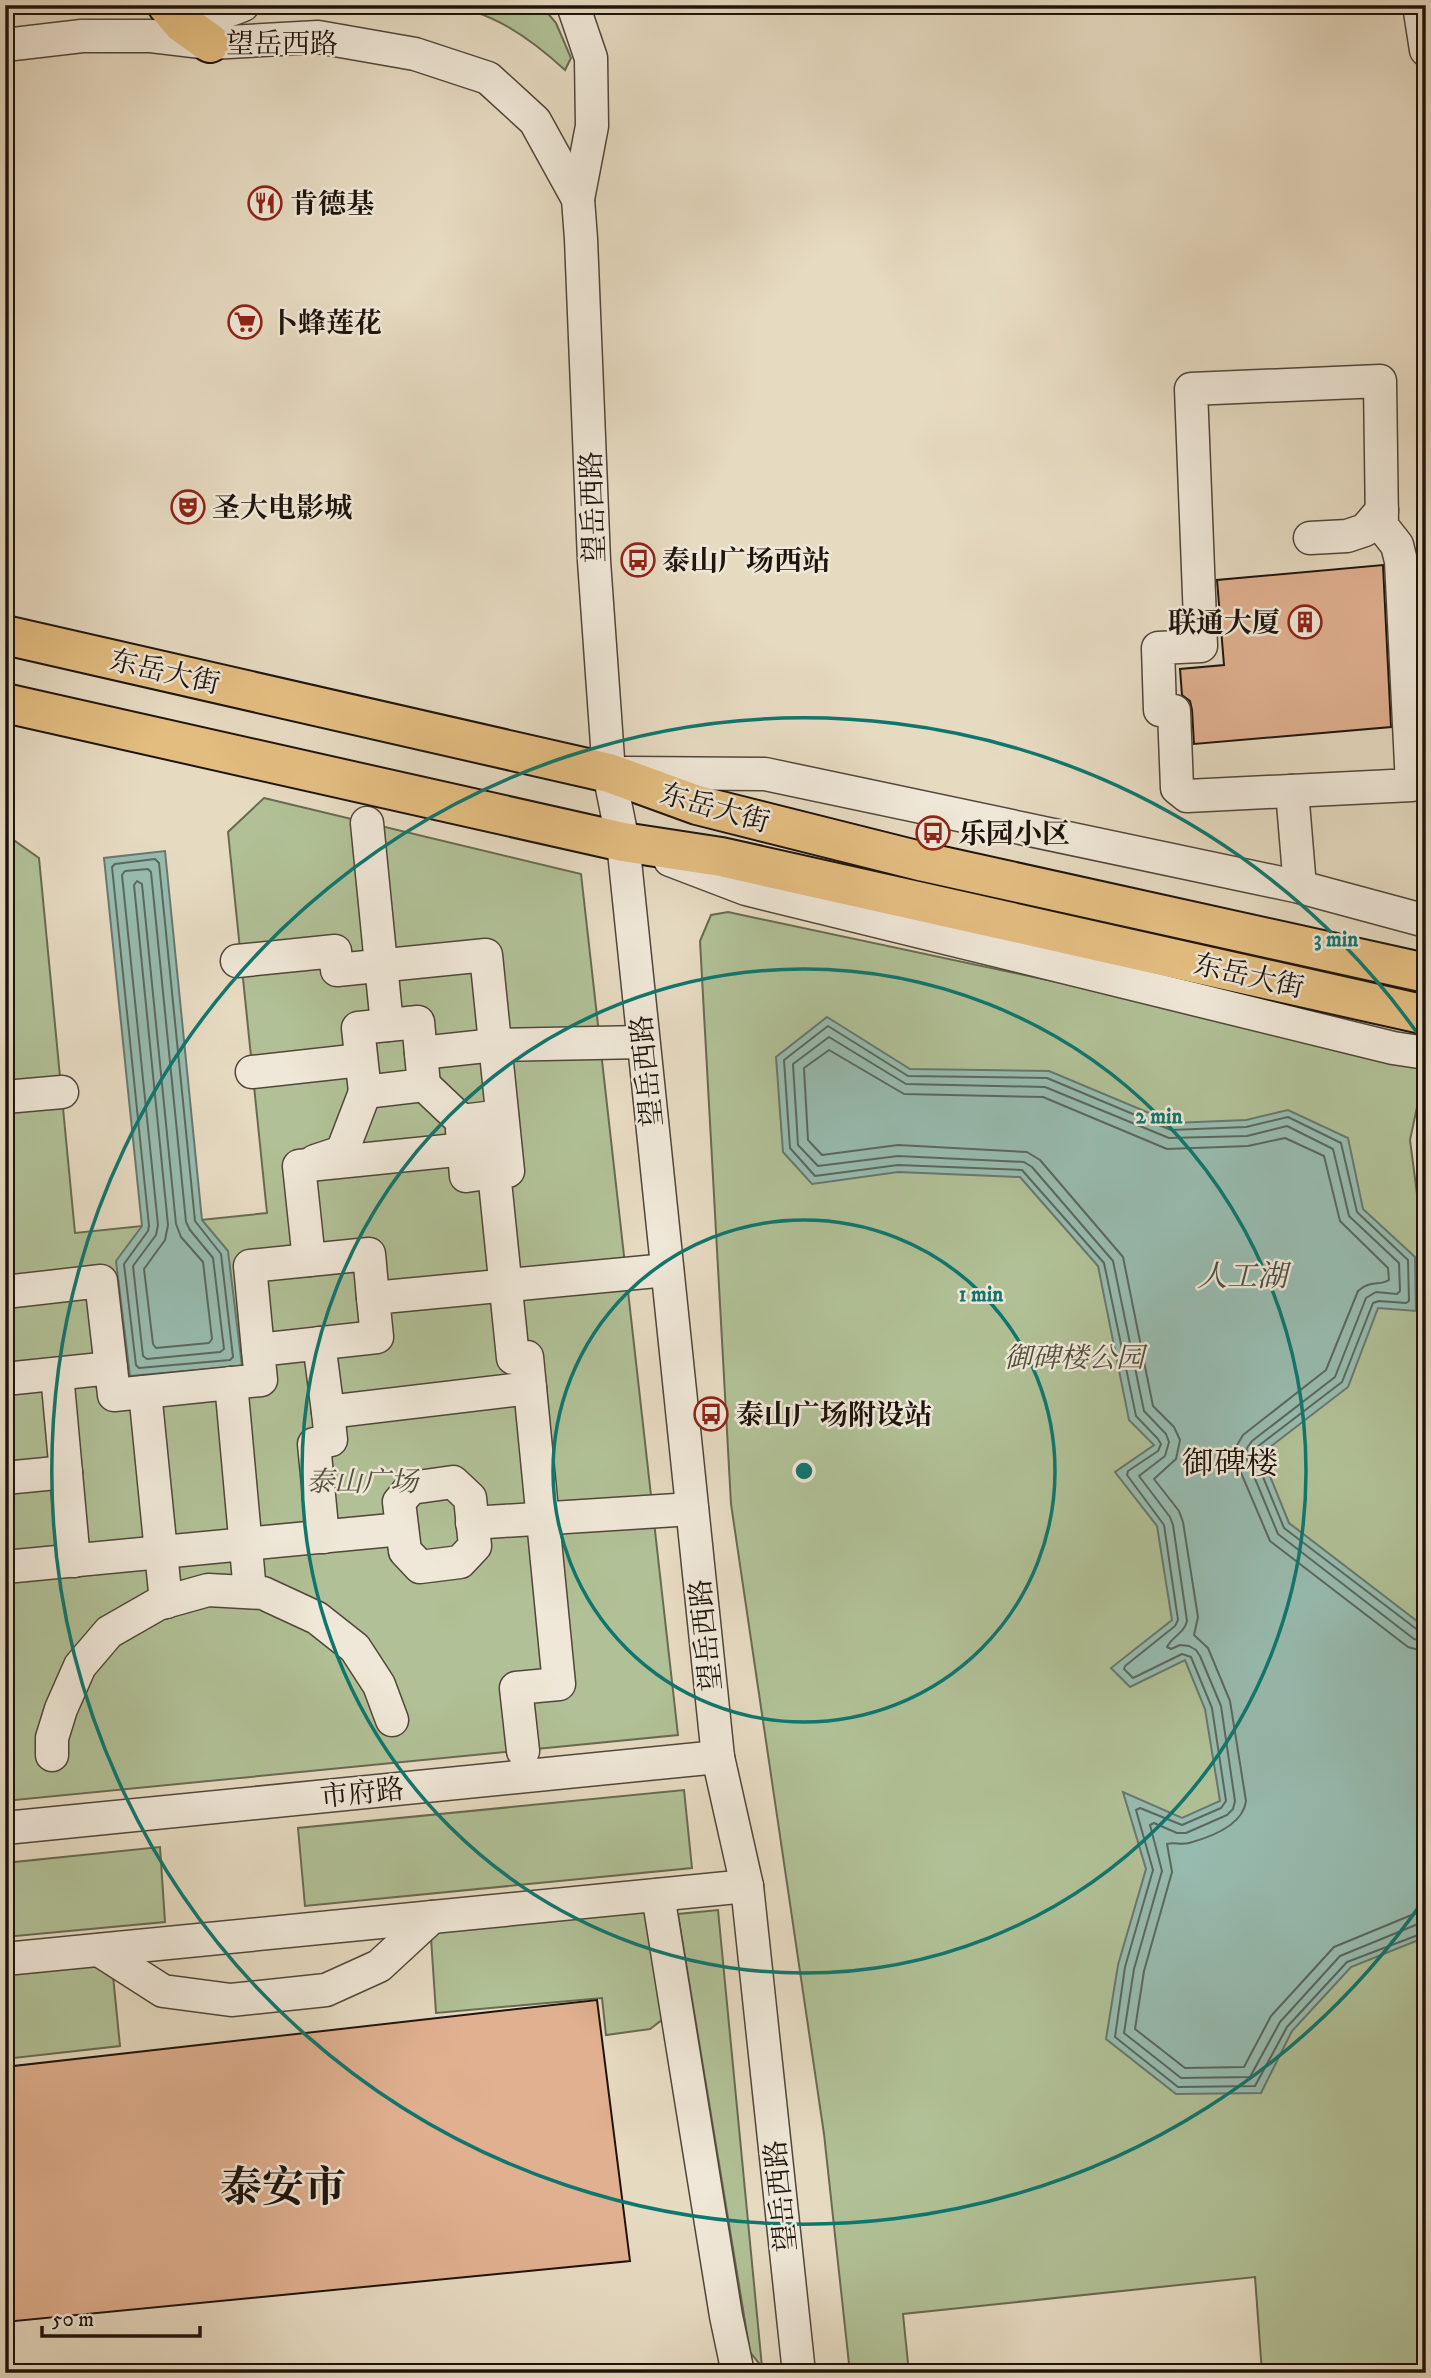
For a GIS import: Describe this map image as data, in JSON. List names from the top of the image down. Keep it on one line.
{"streets":{"main road":["东岳大街"],"street":["望岳西路","市府路"]},"crossings":[["望岳西路","东岳大街"],["望岳西路","市府路"]],"districts":["御碑楼","泰安市"],"water":["人工湖"],"parks":["御碑楼公园","泰山广场"],"places":{"restaurant":["肯德基"],"supermarket":["卜蜂莲花"],"theatre":["圣大电影城"],"bus stop":["泰山广场西站","乐园小区","泰山广场附设站"],"building":["联通大厦"]},"scale_bar":"50 m","rings":["3 min","2 min","1 min"]}
